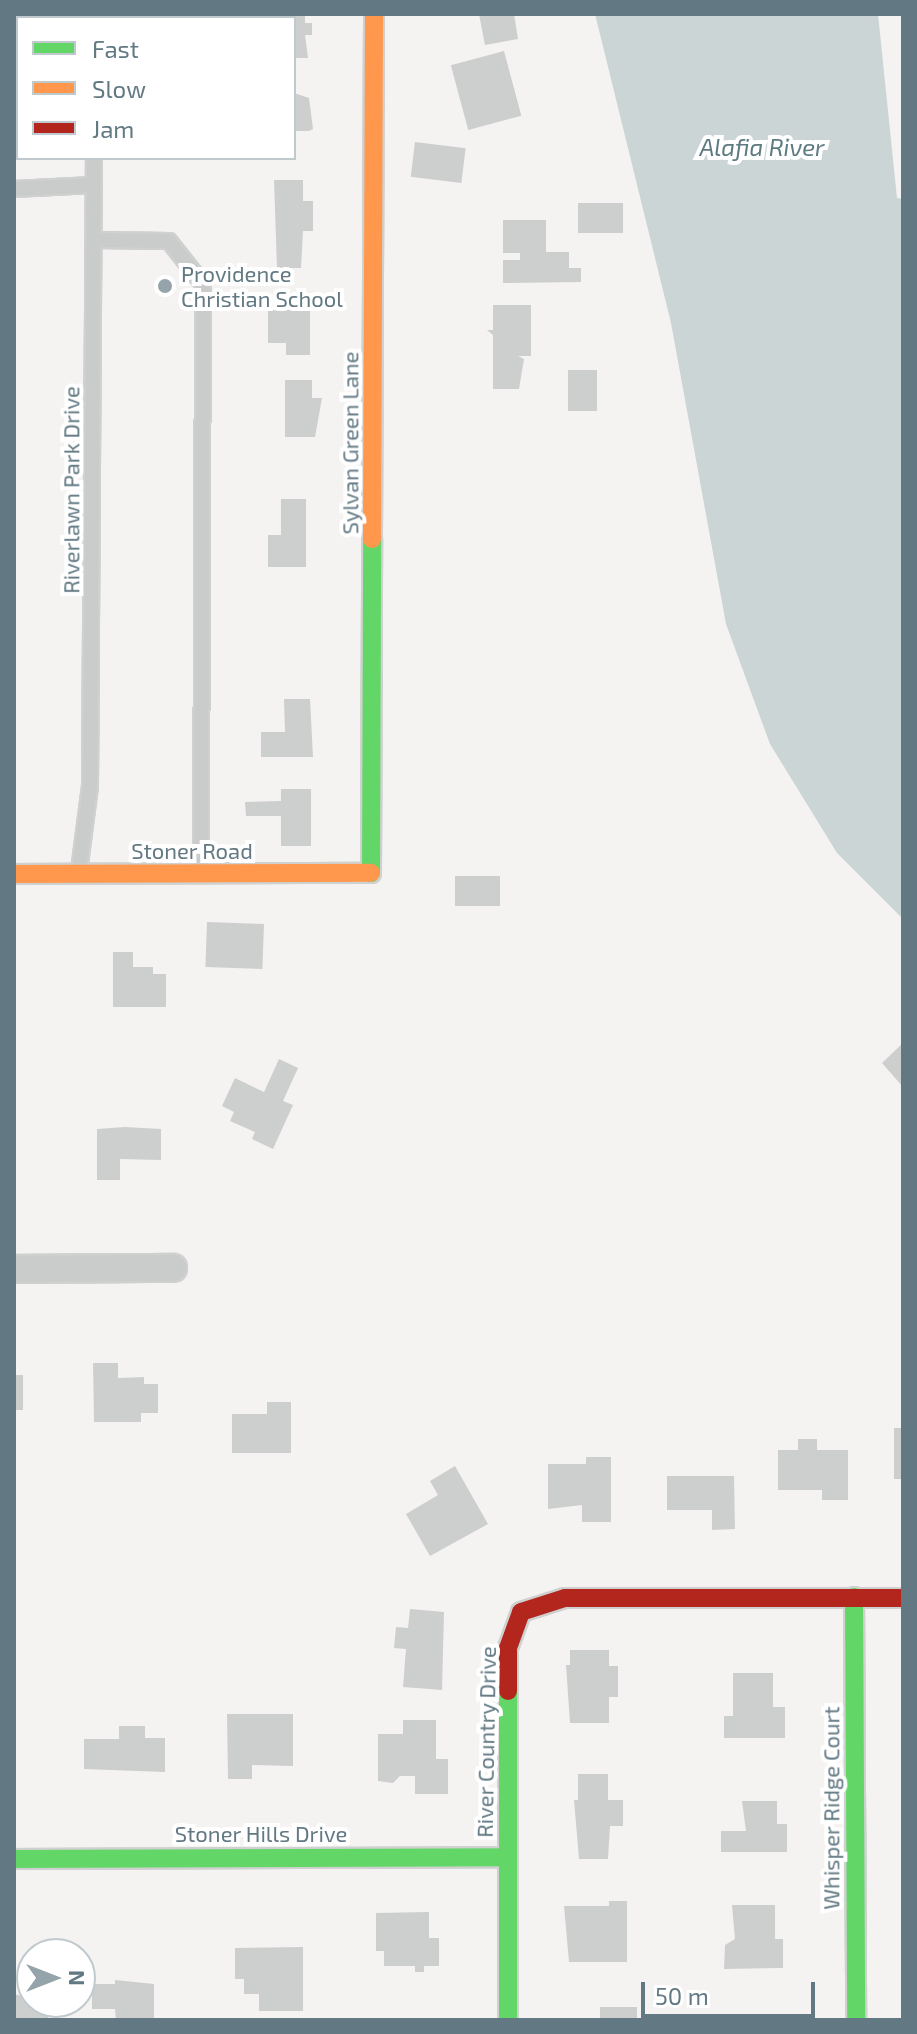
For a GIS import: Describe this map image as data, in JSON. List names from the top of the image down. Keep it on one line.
{"streets":{"street":["Sylvan Green Lane","Stoner Road","River Country Drive","Whisper Ridge Court","Stoner Hills Drive"],"lane":["Riverlawn Park Drive"]},"crossings":[["Sylvan Green Lane","Stoner Road"],["Riverlawn Park Drive","Stoner Road"],["River Country Drive","Whisper Ridge Court"],["River Country Drive","Stoner Hills Drive"]],"water":["Alafia River"],"places":["Providence Christian School"],"legend":["Fast","Slow","Jam"],"scale_bar":"50 m","north":"right"}
